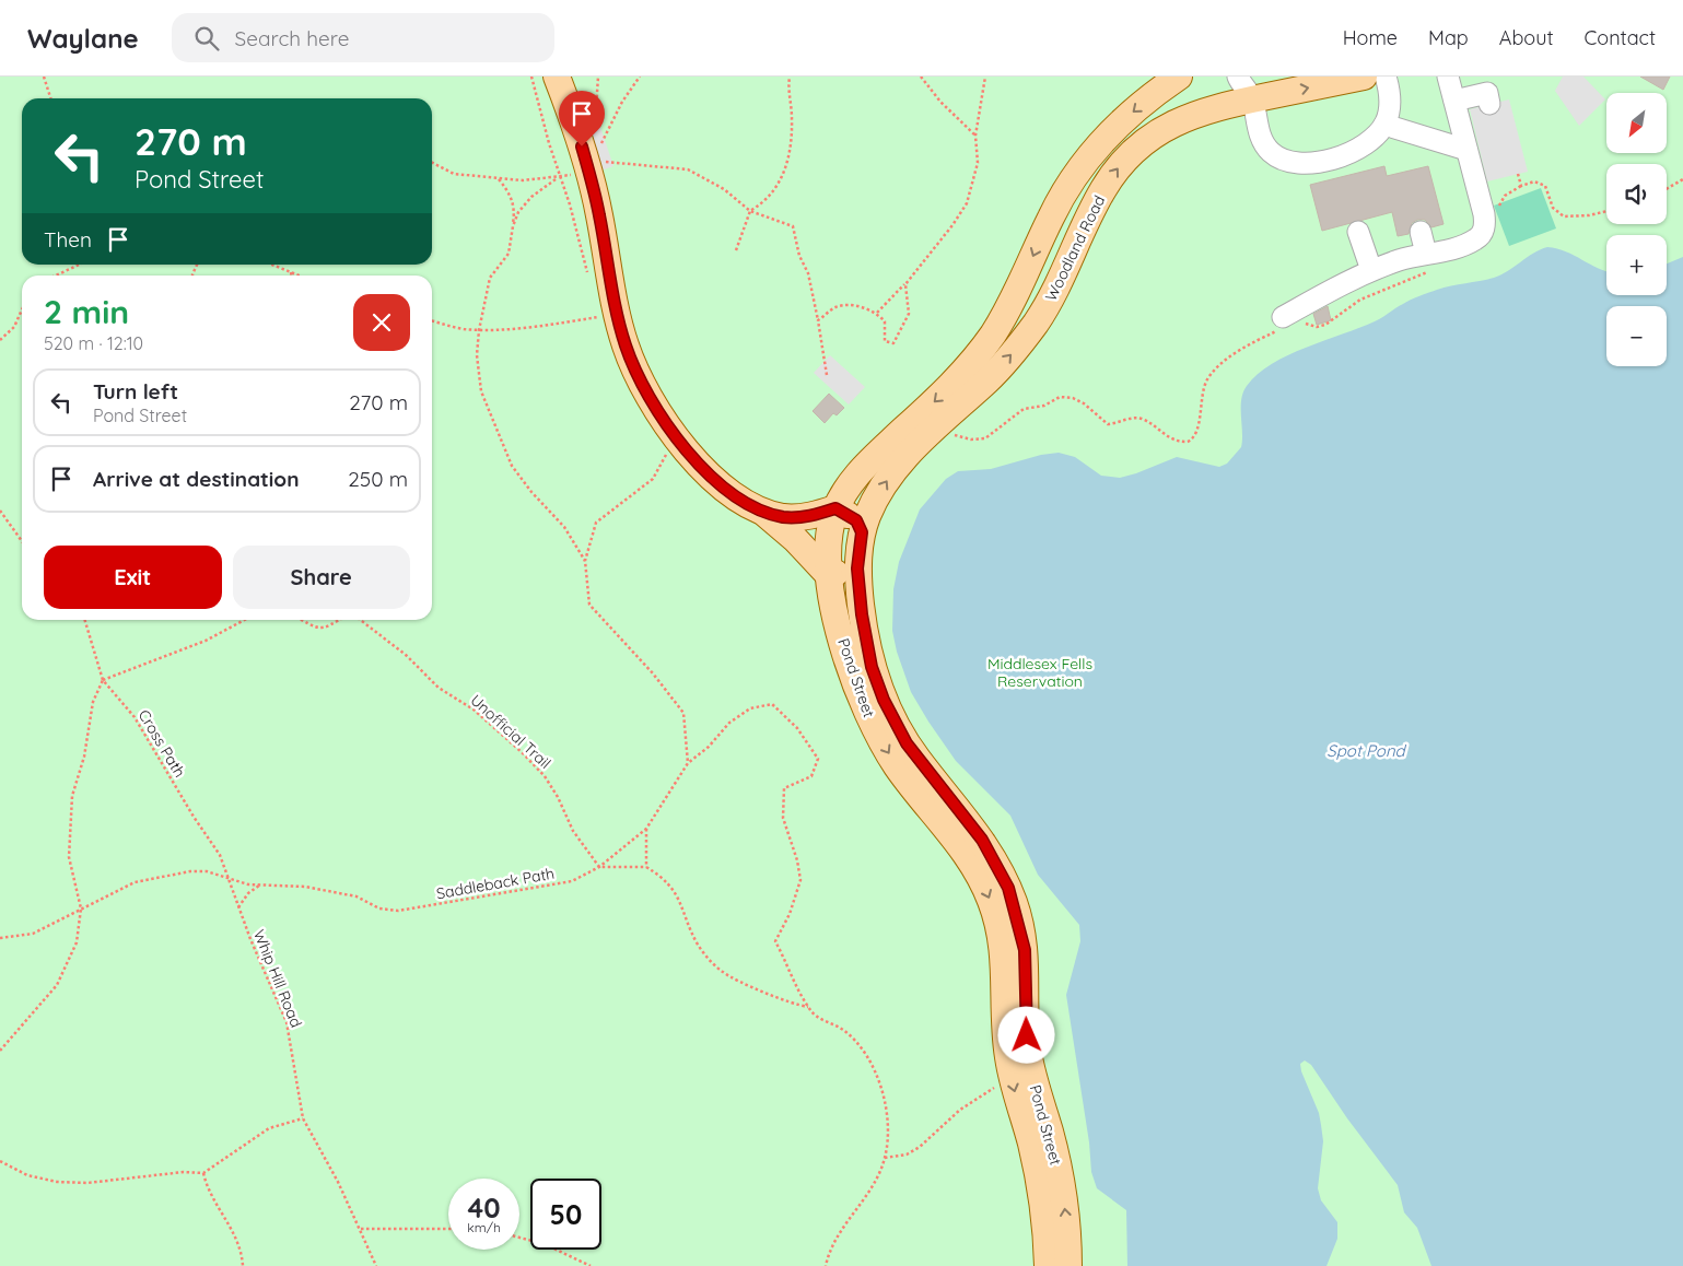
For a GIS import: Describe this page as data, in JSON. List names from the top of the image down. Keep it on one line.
{"streets":{"main road":["Woodland Road","Pond Street"],"path":["Unofficial Trail","Cross Path","Saddleback Path","Whip Hill Road"]},"crossings":[["Woodland Road","Pond Street"],["Unofficial Trail","Saddleback Path"],["Cross Path","Saddleback Path"],["Cross Path","Whip Hill Road"],["Saddleback Path","Whip Hill Road"]],"water":["Spot Pond"],"parks":["Middlesex Fells Reservation"],"north":"bottom left","page":{"header":"Waylane","search":"Search here","nav":["Home","Map","About","Contact"],"map_buttons":["+","−"],"turn":["270 m","Pond Street"],"then":"Then","heading":["2 min","520 m · 12:10"],"list":[{"name":"Turn left","note":"Pond Street","value":"270 m"},{"name":"Arrive at destination","value":"250 m"}],"buttons":["Exit","Share"],"speed":"40 km/h","limit":"50"}}
